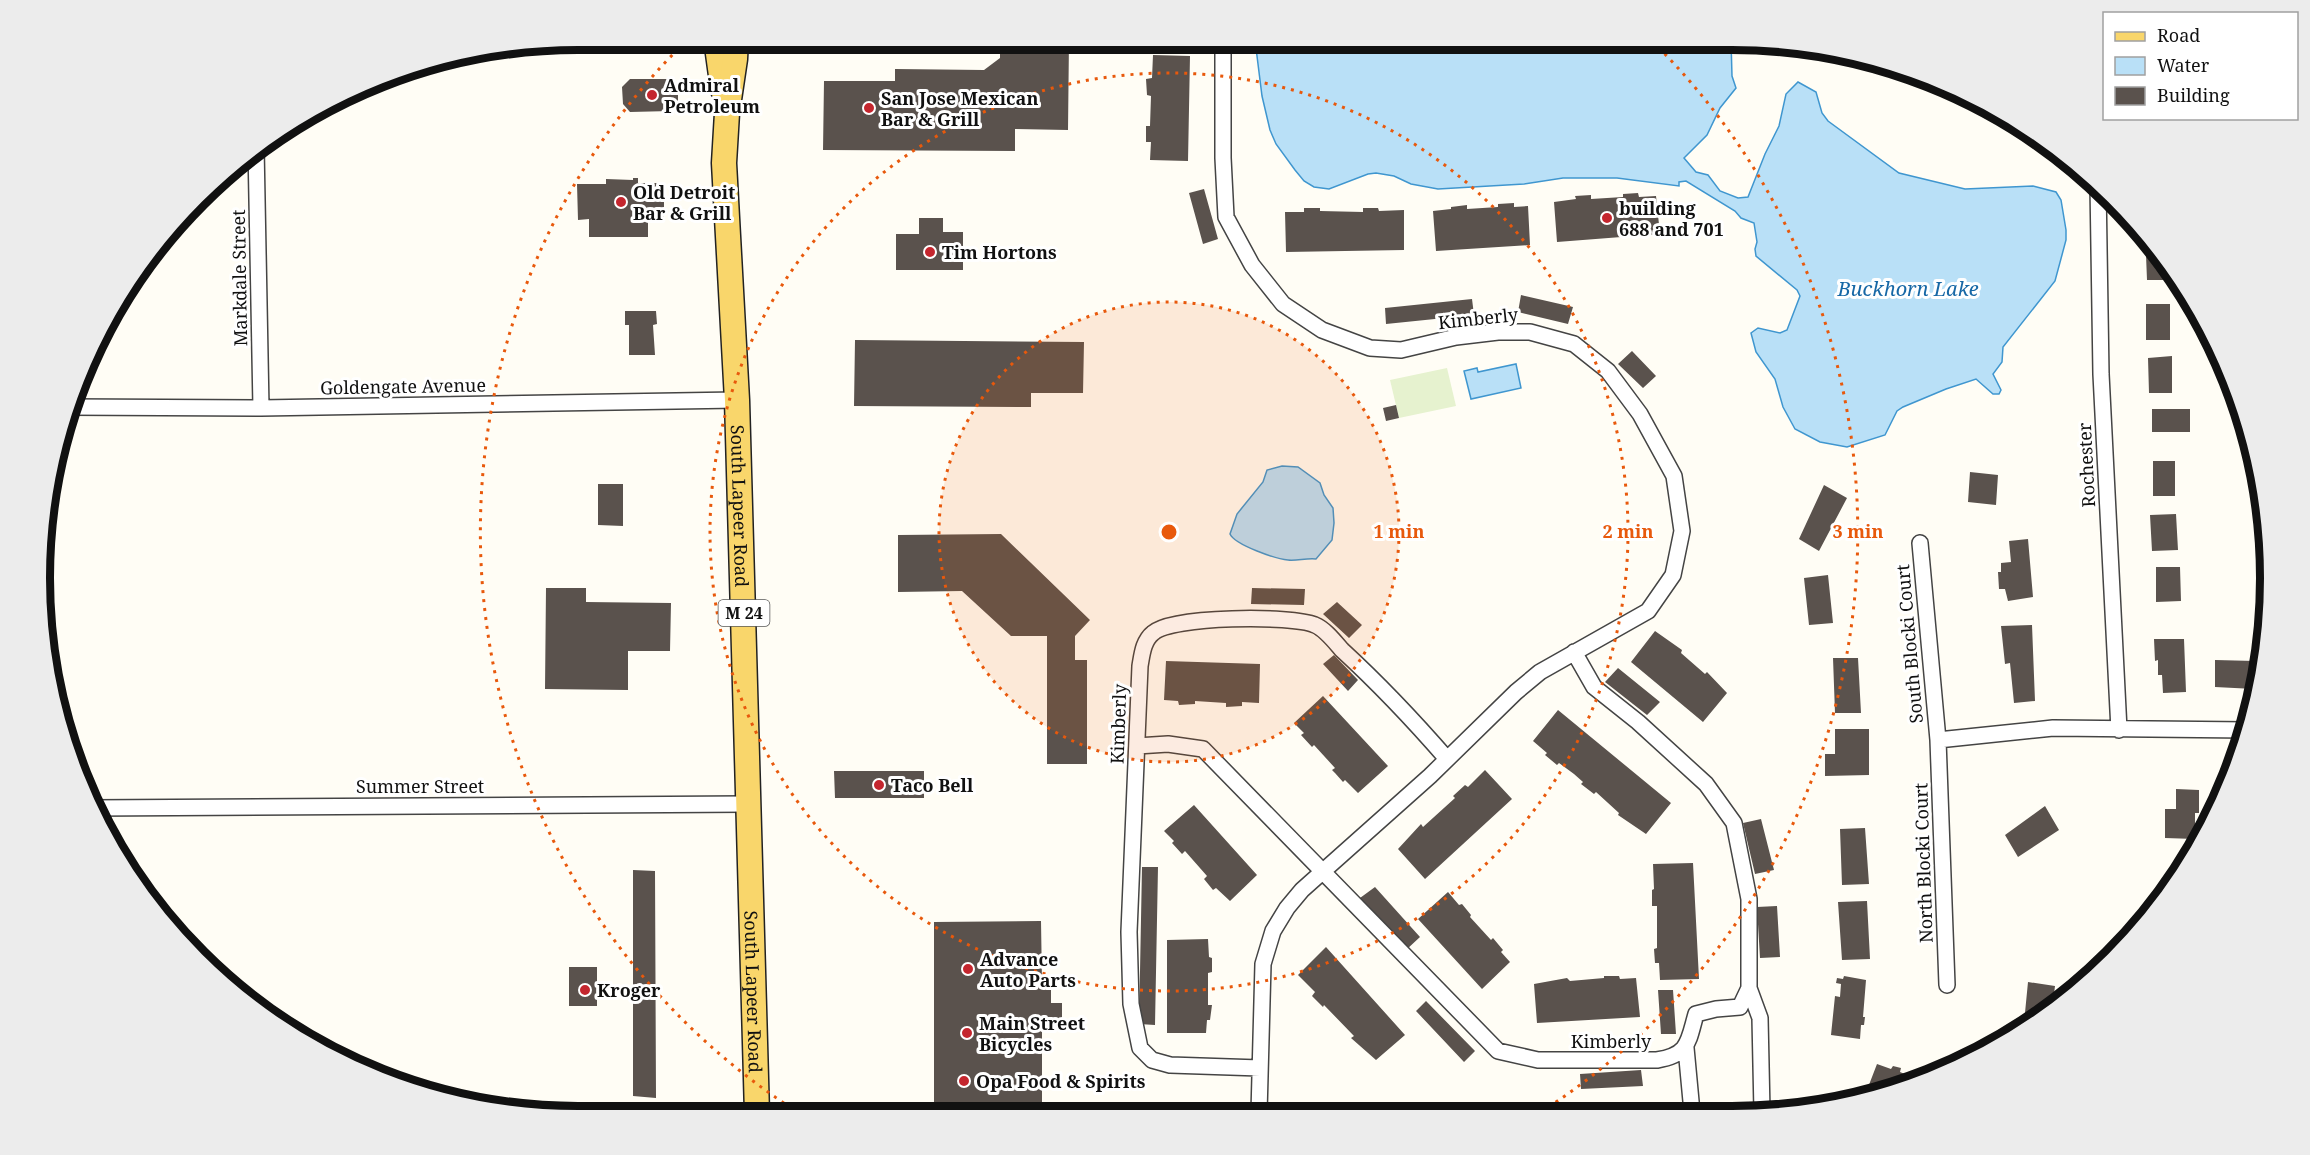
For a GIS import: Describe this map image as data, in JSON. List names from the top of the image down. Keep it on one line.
{"streets":{"main road":["South Lapeer Road","M 24"],"street":["Markdale Street","Kimberly","Goldengate Avenue","Rochester","South Blocki Court","Summer Street","North Blocki Court"]},"crossings":[["Markdale Street","Goldengate Avenue"],["Goldengate Avenue","South Lapeer Road"],["South Lapeer Road","Summer Street"],["South Blocki Court","North Blocki Court"]],"water":["Buckhorn Lake"],"places":["Admiral Petroleum","San Jose Mexican Bar & Grill","Old Detroit Bar & Grill","building 688 and 701","Tim Hortons","Taco Bell","Advance Auto Parts","Kroger","Main Street Bicycles","Opa Food & Spirits"],"legend":["Road","Water","Building"],"rings":["1 min","2 min","3 min"]}
